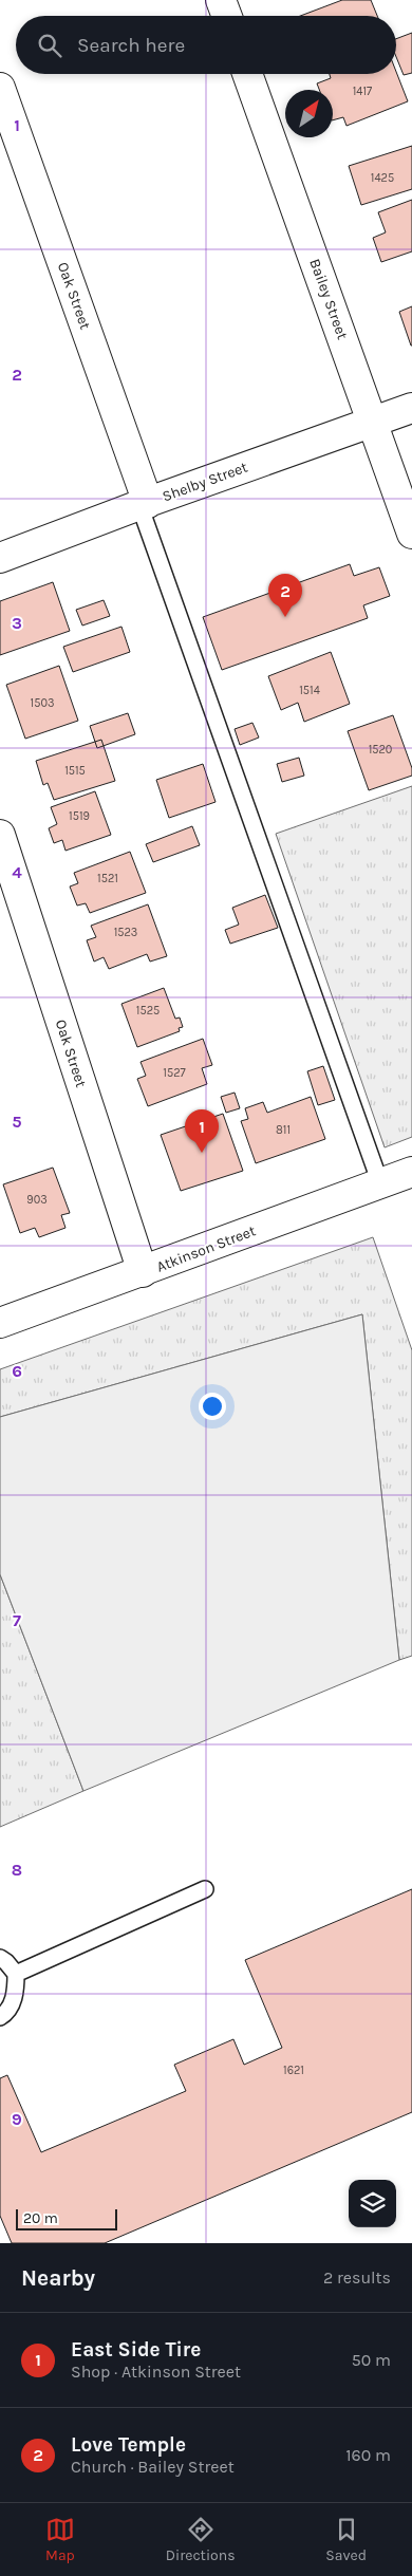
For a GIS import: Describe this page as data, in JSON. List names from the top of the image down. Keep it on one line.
{"streets":{"street":["Oak Street","Bailey Street","Shelby Street","Atkinson Street"]},"crossings":[["Oak Street","Shelby Street"],["Oak Street","Atkinson Street"],["Bailey Street","Shelby Street"]],"house_numbers":["1417","1425","1514","1503","1520","1515","1519","1521","1523","1525","1527","811","903","1621"],"scale_bar":"20 m","north":"top right","page":{"search":"Search here","pins":["2","1"],"scale":"20 m","heading":["Nearby","2 results"],"list":[{"mark":"1","name":"East Side Tire","note":"Shop · Atkinson Street","value":"50 m"},{"mark":"2","name":"Love Temple","note":"Church · Bailey Street","value":"160 m"}],"nav":["Map","Directions","Saved"]},"grid":{"rows":["1","2","3","4","5","6","7","8","9"]}}
